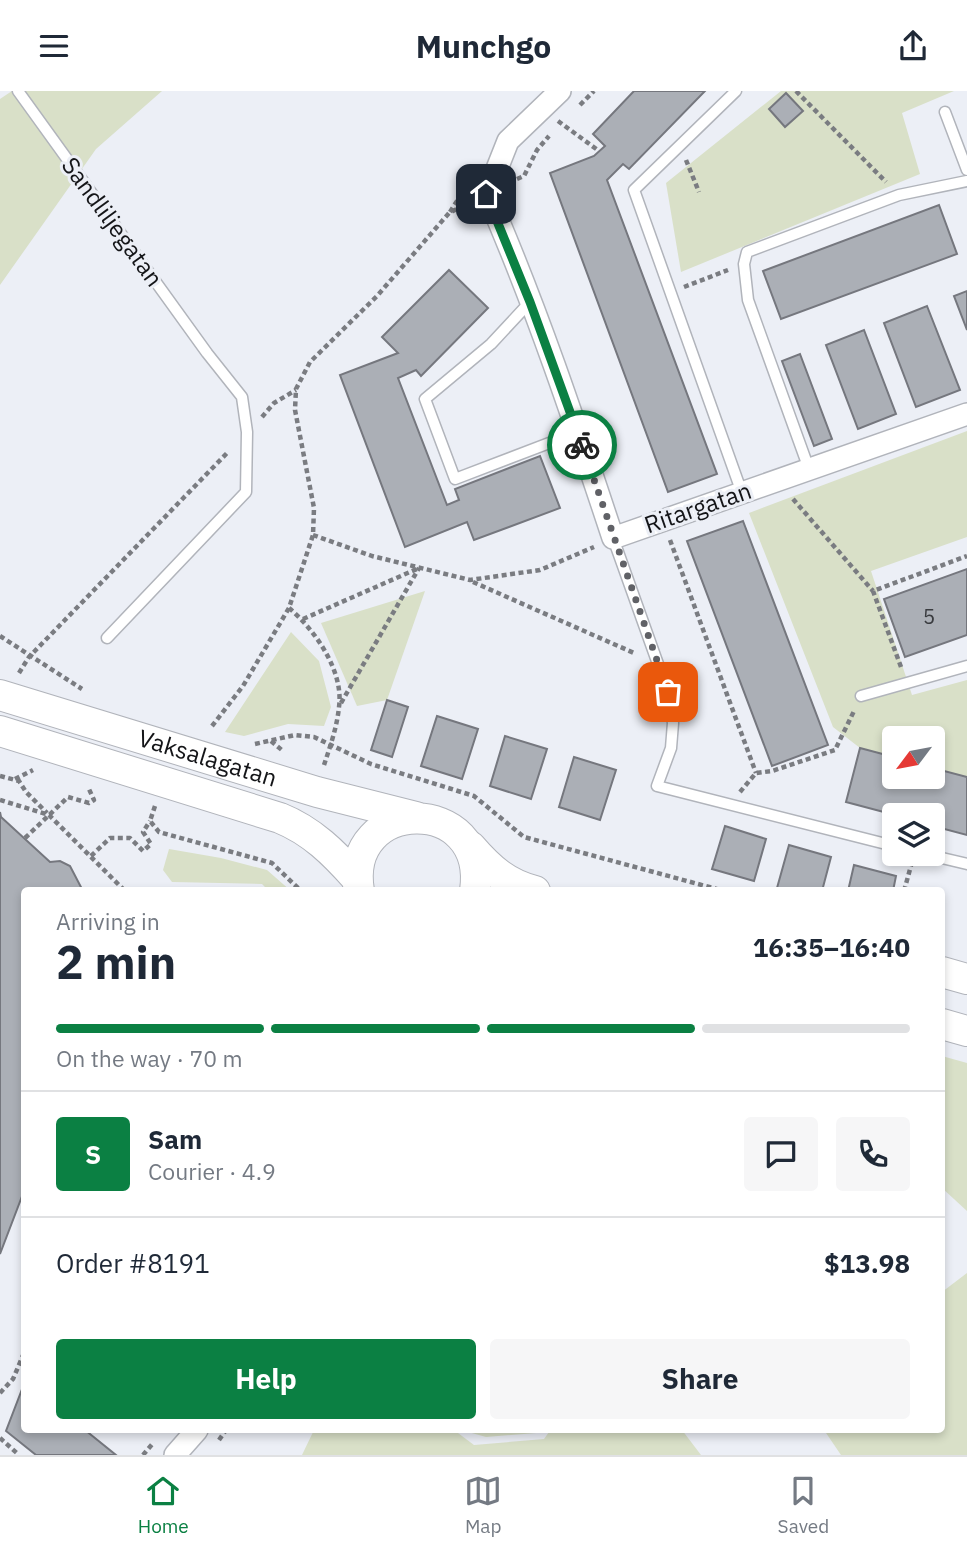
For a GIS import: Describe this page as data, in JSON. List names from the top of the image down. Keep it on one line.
{"streets":{"main road":["Vaksalagatan"],"street":["Ritargatan"],"lane":["Sandliljegatan"]},"house_numbers":["5"],"north":"bottom left","page":{"header":"Munchgo","heading":["2 min","Arriving in","16:35–16:40"],"panel":["Sam","Courier · 4.9","Order #8191","$13.98"],"bar":"On the way · 70 m","round":"S","buttons":["Help","Share"],"tabs":["Home","Map","Saved"]}}
